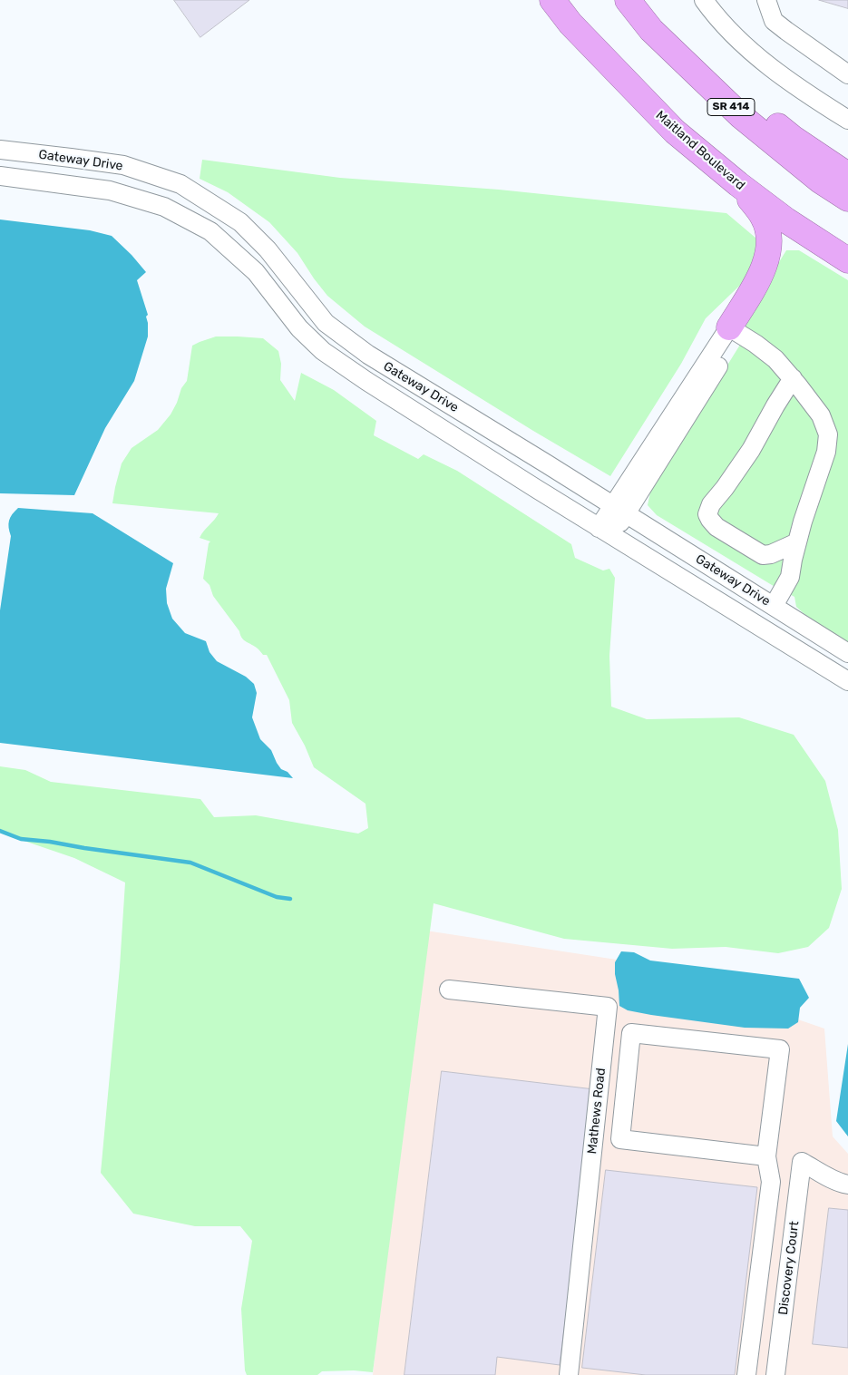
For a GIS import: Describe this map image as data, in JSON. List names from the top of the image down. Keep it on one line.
{"streets":{"highway":["SR 414","Maitland Boulevard"],"street":["Gateway Drive","Mathews Road","Discovery Court"]}}
